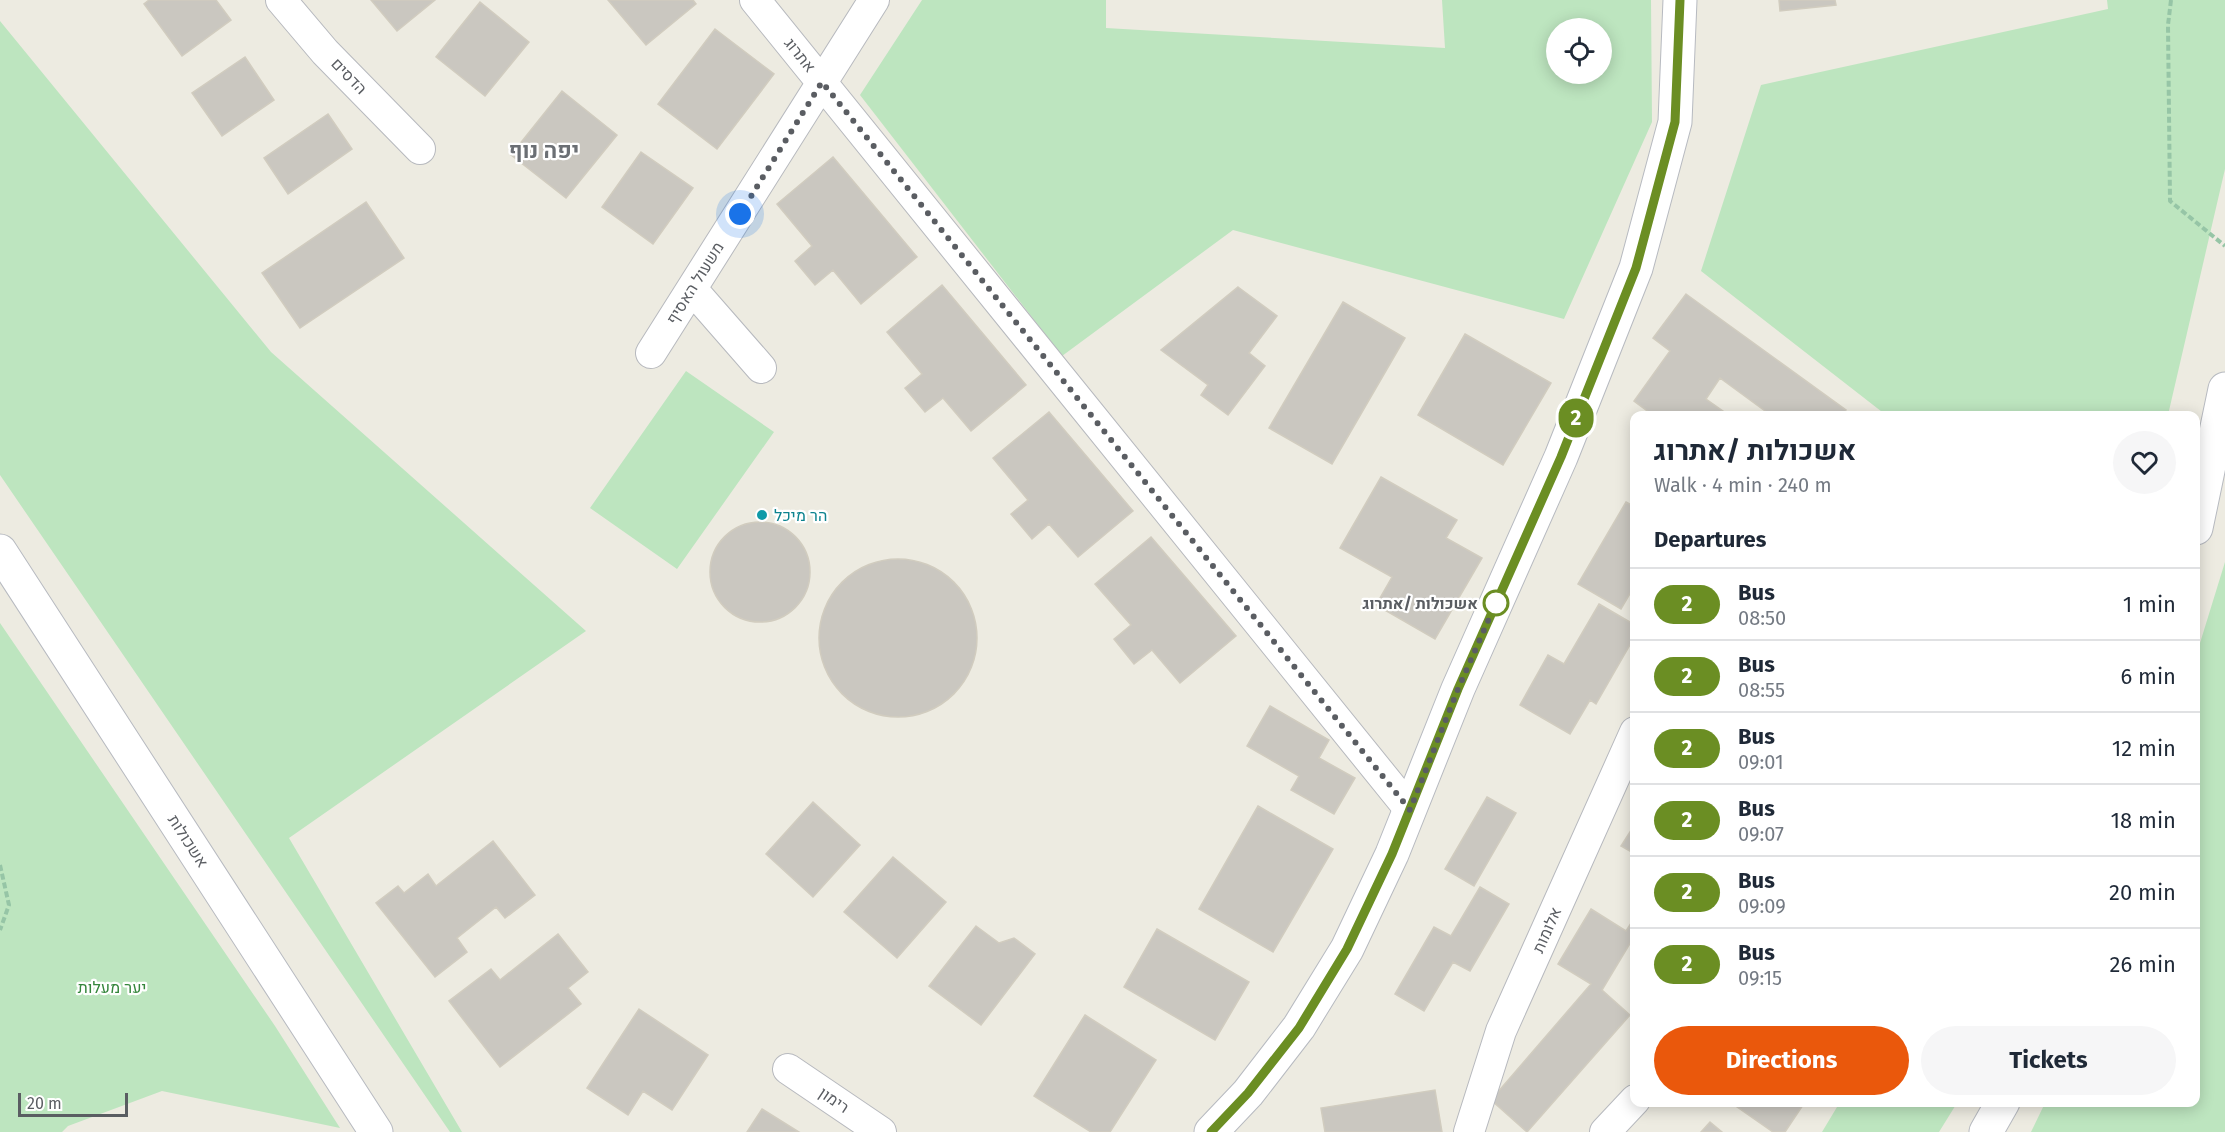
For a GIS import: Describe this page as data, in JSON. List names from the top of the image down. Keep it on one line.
{"streets":{"street":["אתרוג","הדסים","משעול האסיף","אשכולות","אלומות","רימון"]},"crossings":[["אתרוג","משעול האסיף"]],"districts":["יפה נוף"],"parks":["יער מעלות"],"places":["הר מיכל","אשכולות /אתרוג"],"lines":["bus line 2"],"scale_bar":"20 m","page":{"on_map":"2","heading":[["אשכולות /אתרוג","Walk · 4 min · 240 m"],"Departures"],"list":[{"mark":"2","name":"Bus","note":"08:50","value":"1 min"},{"mark":"2","name":"Bus","note":"08:55","value":"6 min"},{"mark":"2","name":"Bus","note":"09:01","value":"12 min"},{"mark":"2","name":"Bus","note":"09:07","value":"18 min"},{"mark":"2","name":"Bus","note":"09:09","value":"20 min"},{"mark":"2","name":"Bus","note":"09:15","value":"26 min"}],"buttons":["Directions","Tickets"],"scale":"20 m"}}
